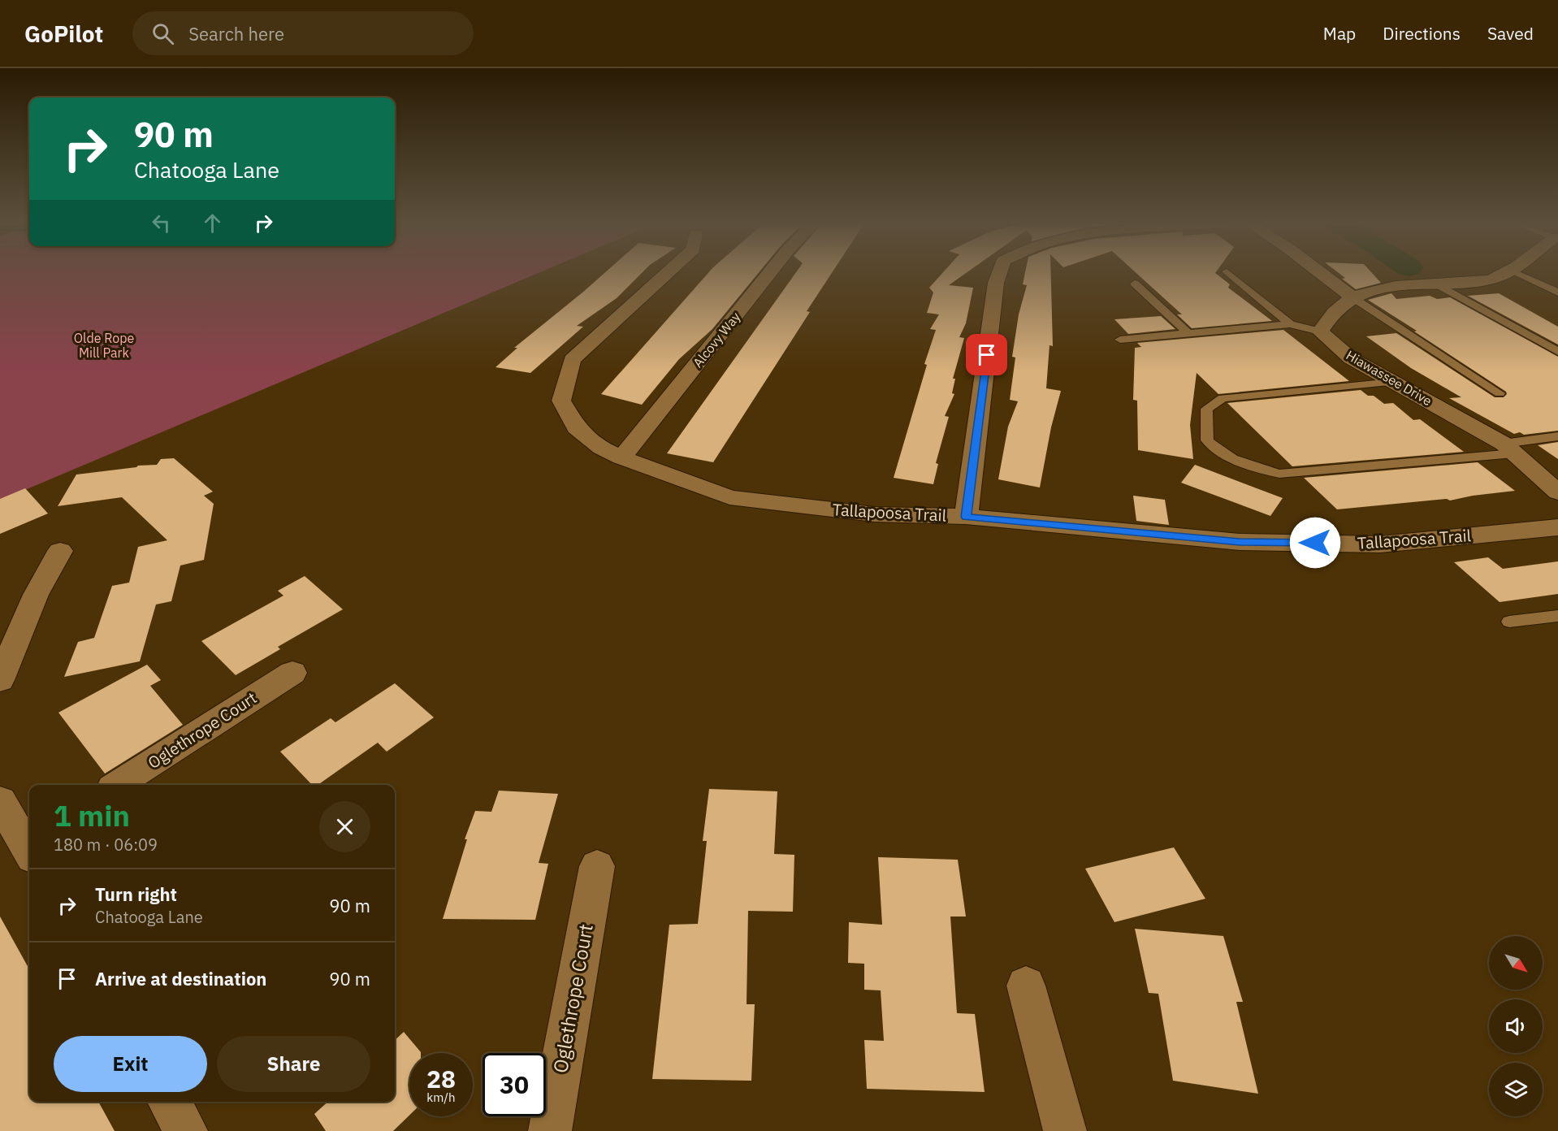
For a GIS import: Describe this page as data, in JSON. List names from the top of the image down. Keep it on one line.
{"streets":{"street":["Alcovy Way","Hiawassee Drive","Tallapoosa Trail","Oglethrope Court"]},"crossings":[["Alcovy Way","Tallapoosa Trail"]],"parks":["Olde Rope Mill Park"],"north":"bottom right","page":{"header":"GoPilot","search":"Search here","nav":["Map","Directions","Saved"],"turn":["90 m","Chatooga Lane"],"heading":["1 min","180 m · 06:09"],"list":[{"name":"Turn right","note":"Chatooga Lane","value":"90 m"},{"name":"Arrive at destination","value":"90 m"}],"buttons":["Exit","Share"],"speed":"28 km/h","limit":"30"}}
